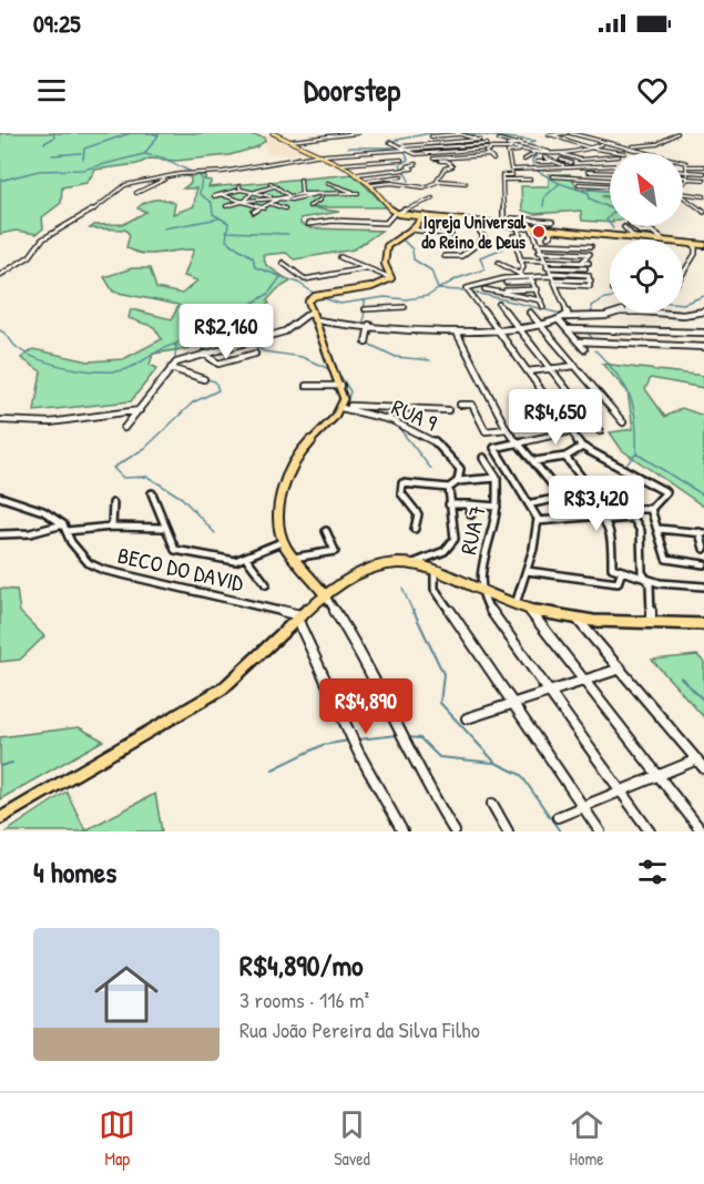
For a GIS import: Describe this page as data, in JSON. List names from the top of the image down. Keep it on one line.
{"streets":{"street":["RUA 9","RUA 7","BECO DO DAVID"]},"places":["Igreja Universal do Reino de Deus"],"north":"top left","page":{"status":"09:25","header":"Doorstep","price":["R$2,160","R$4,650","R$3,420","R$4,890"],"heading":"4 homes","list":[{"name":"R$4,890/mo","note":"3 rooms · 116 m² · Rua João Pereira da Silva Filho"}],"tabs":["Map","Saved","Home"]}}
